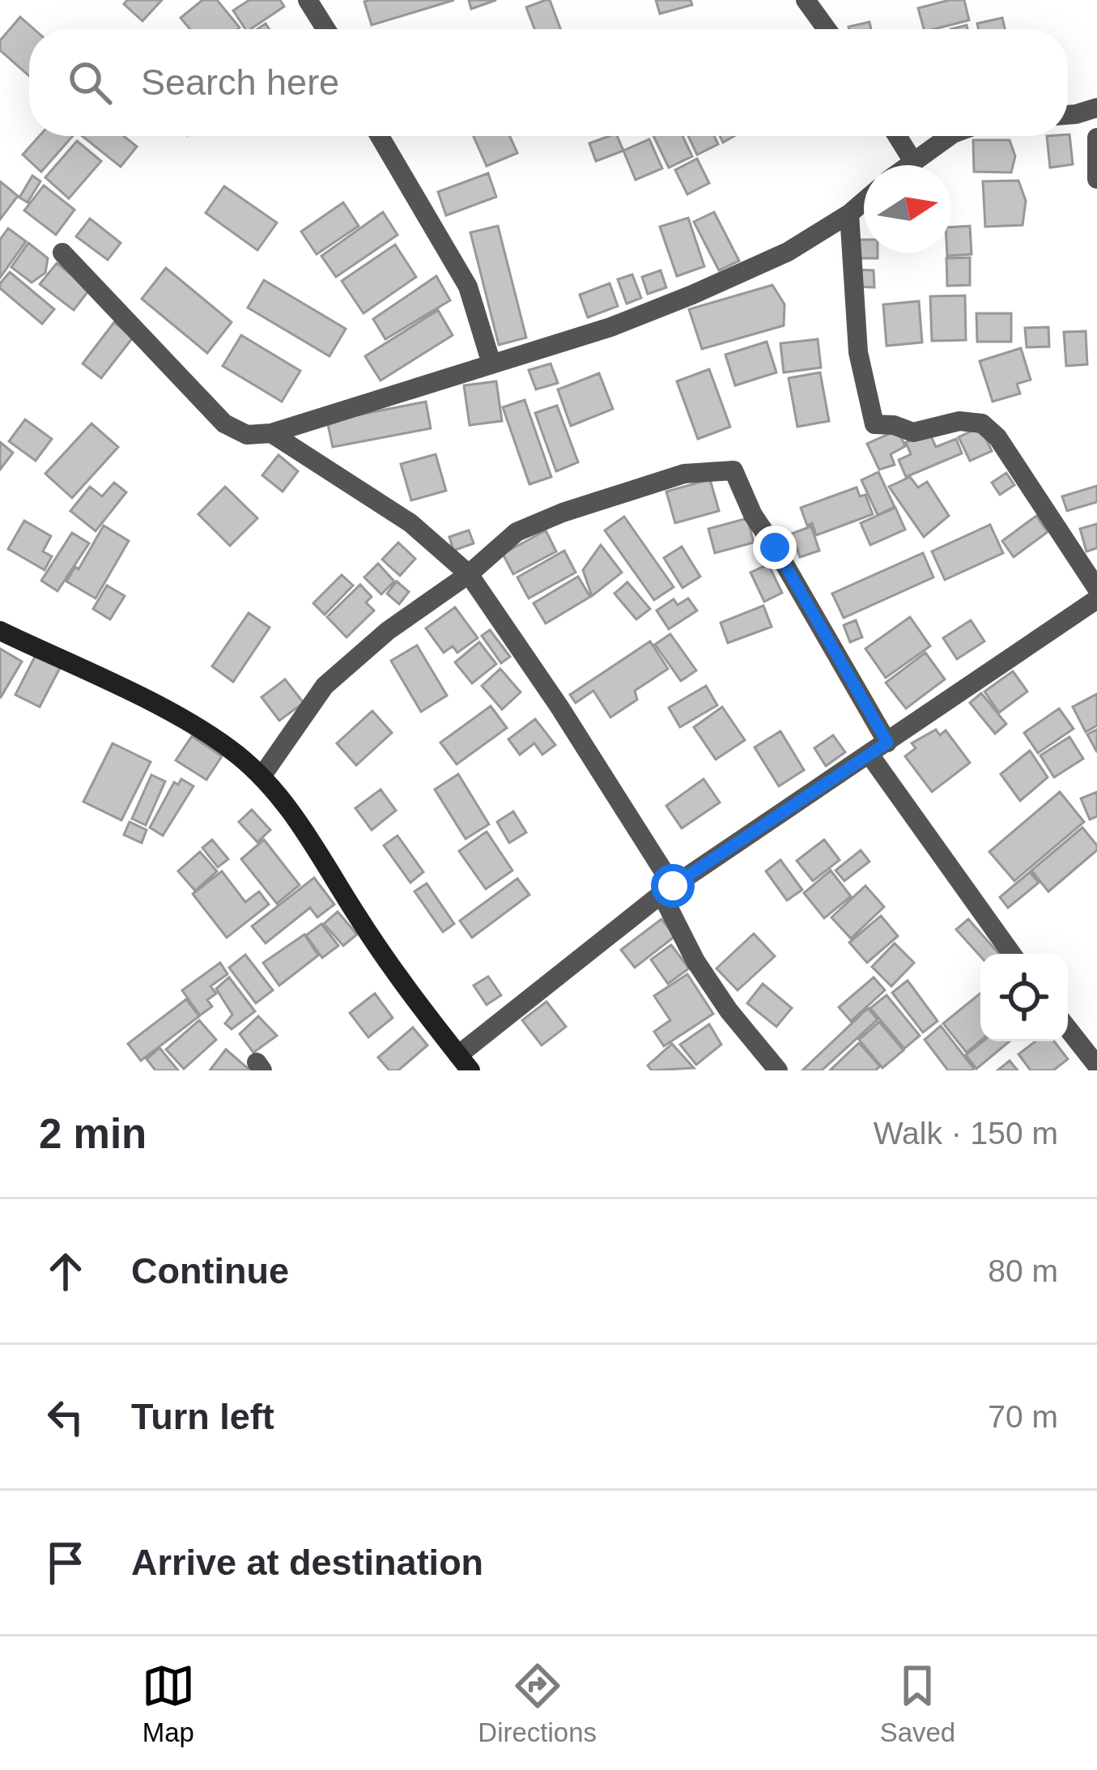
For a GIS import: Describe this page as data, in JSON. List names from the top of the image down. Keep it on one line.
{"north":"right","page":{"search":"Search here","heading":["2 min","Walk · 150 m"],"list":[["Continue","80 m"],["Turn left","70 m"],"Arrive at destination"],"nav":["Map","Directions","Saved"]}}
